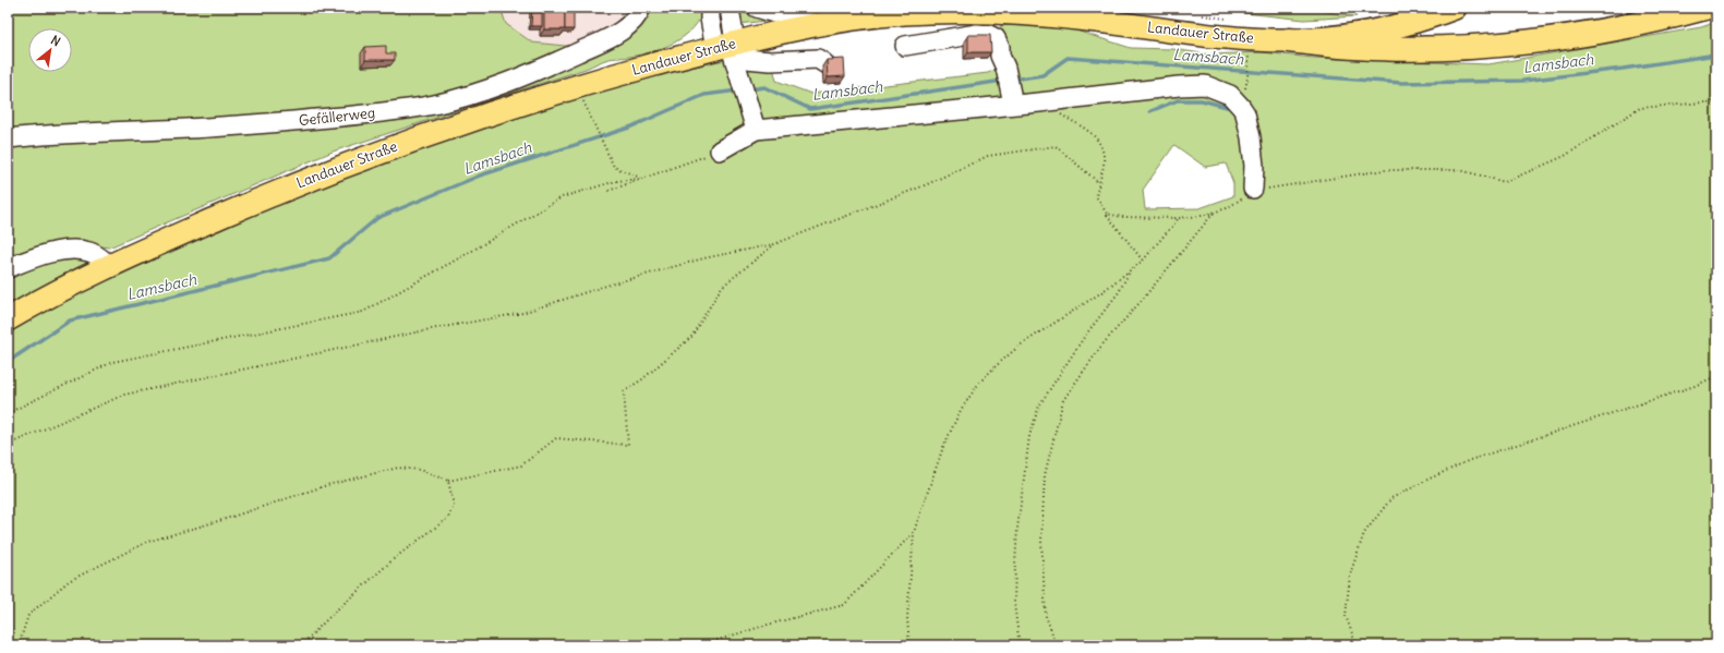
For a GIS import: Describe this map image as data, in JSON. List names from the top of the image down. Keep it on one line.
{"streets":{"main road":["Landauer Straße"],"street":["Gefällerweg"]},"water":["Lamsbach"],"north":"top right"}
